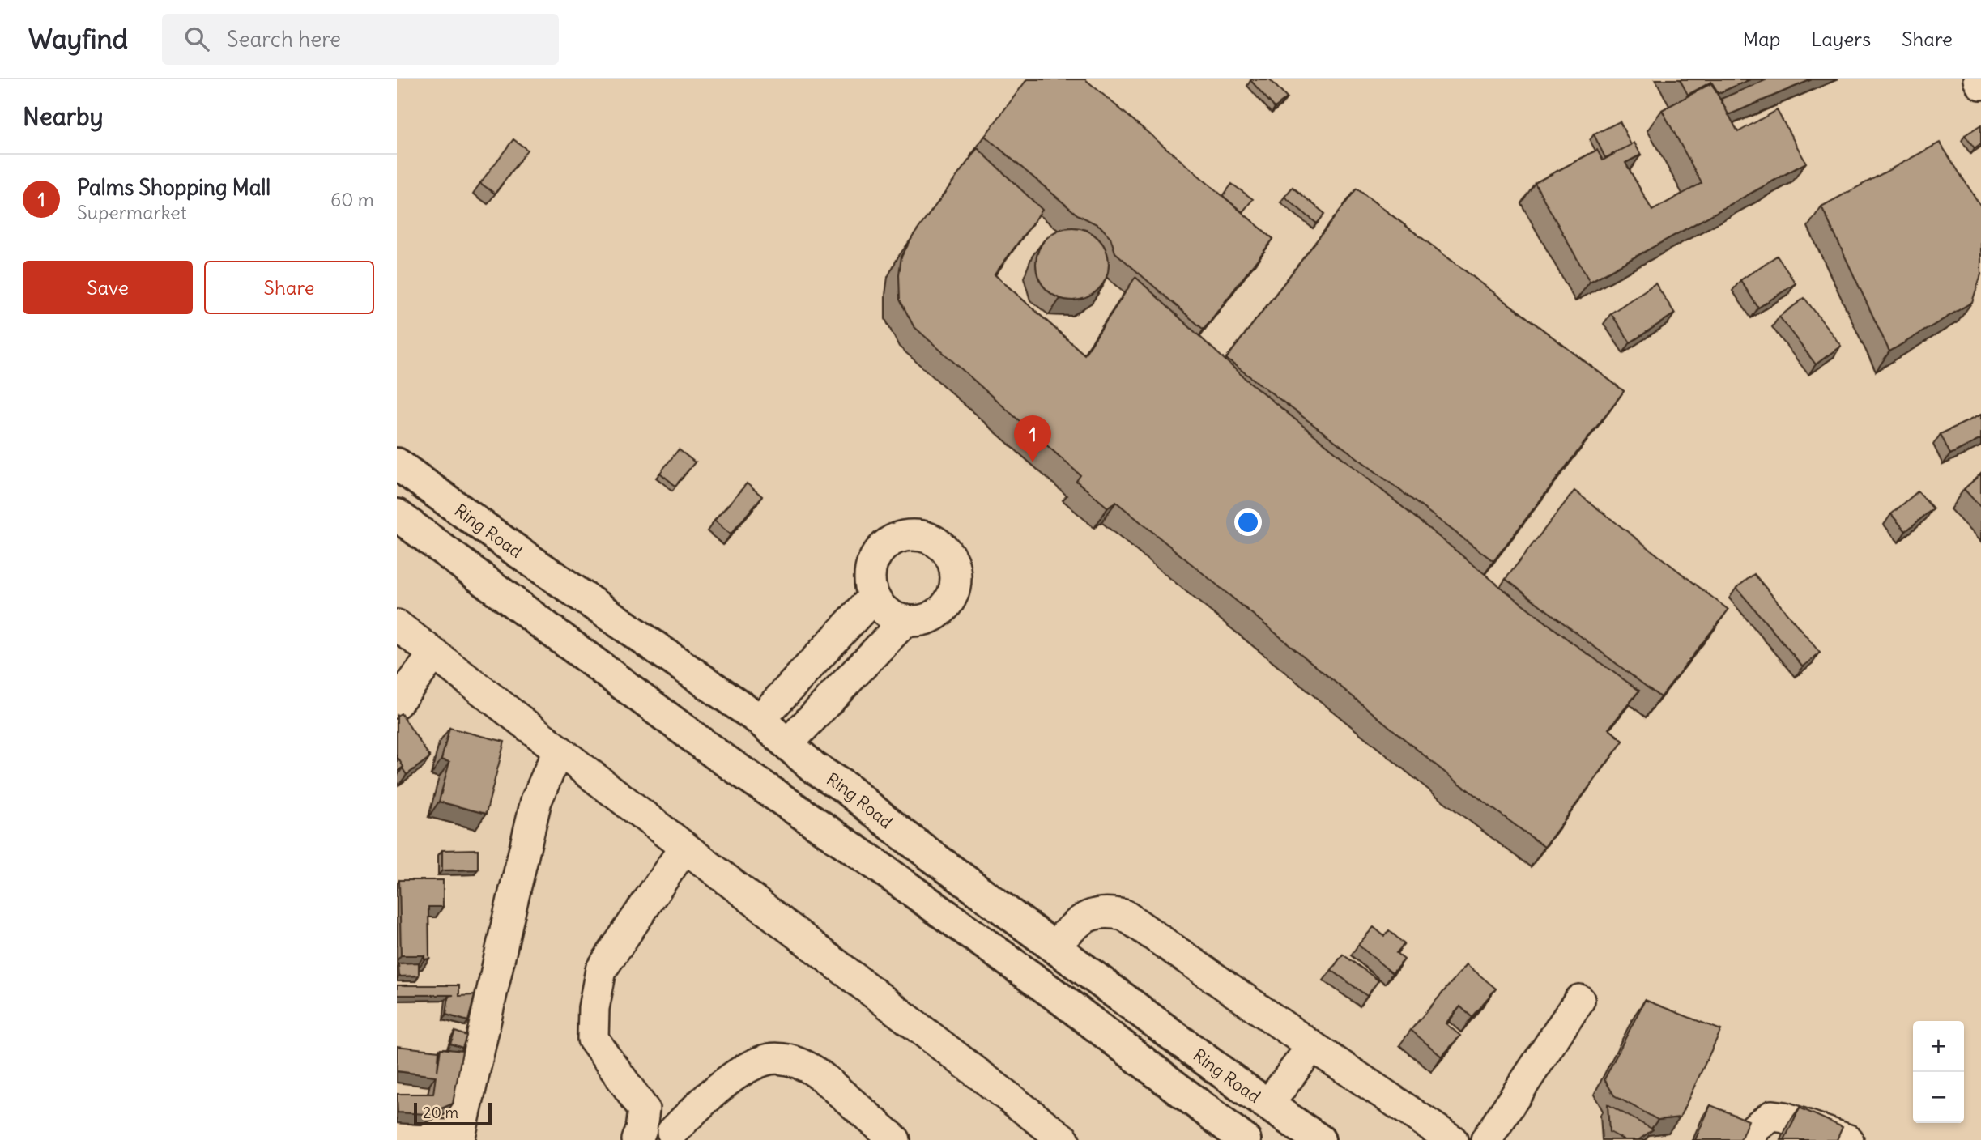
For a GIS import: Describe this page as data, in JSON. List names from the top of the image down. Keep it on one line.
{"streets":{"main road":["Ring Road"]},"scale_bar":"20 m","page":{"header":"Wayfind","search":"Search here","nav":["Map","Layers","Share"],"heading":"Nearby","list":[{"mark":"1","name":"Palms Shopping Mall","note":"Supermarket","value":"60 m"}],"buttons":["Save","Share"],"pins":"1","map_buttons":["+","−"],"scale":"20 m"}}
